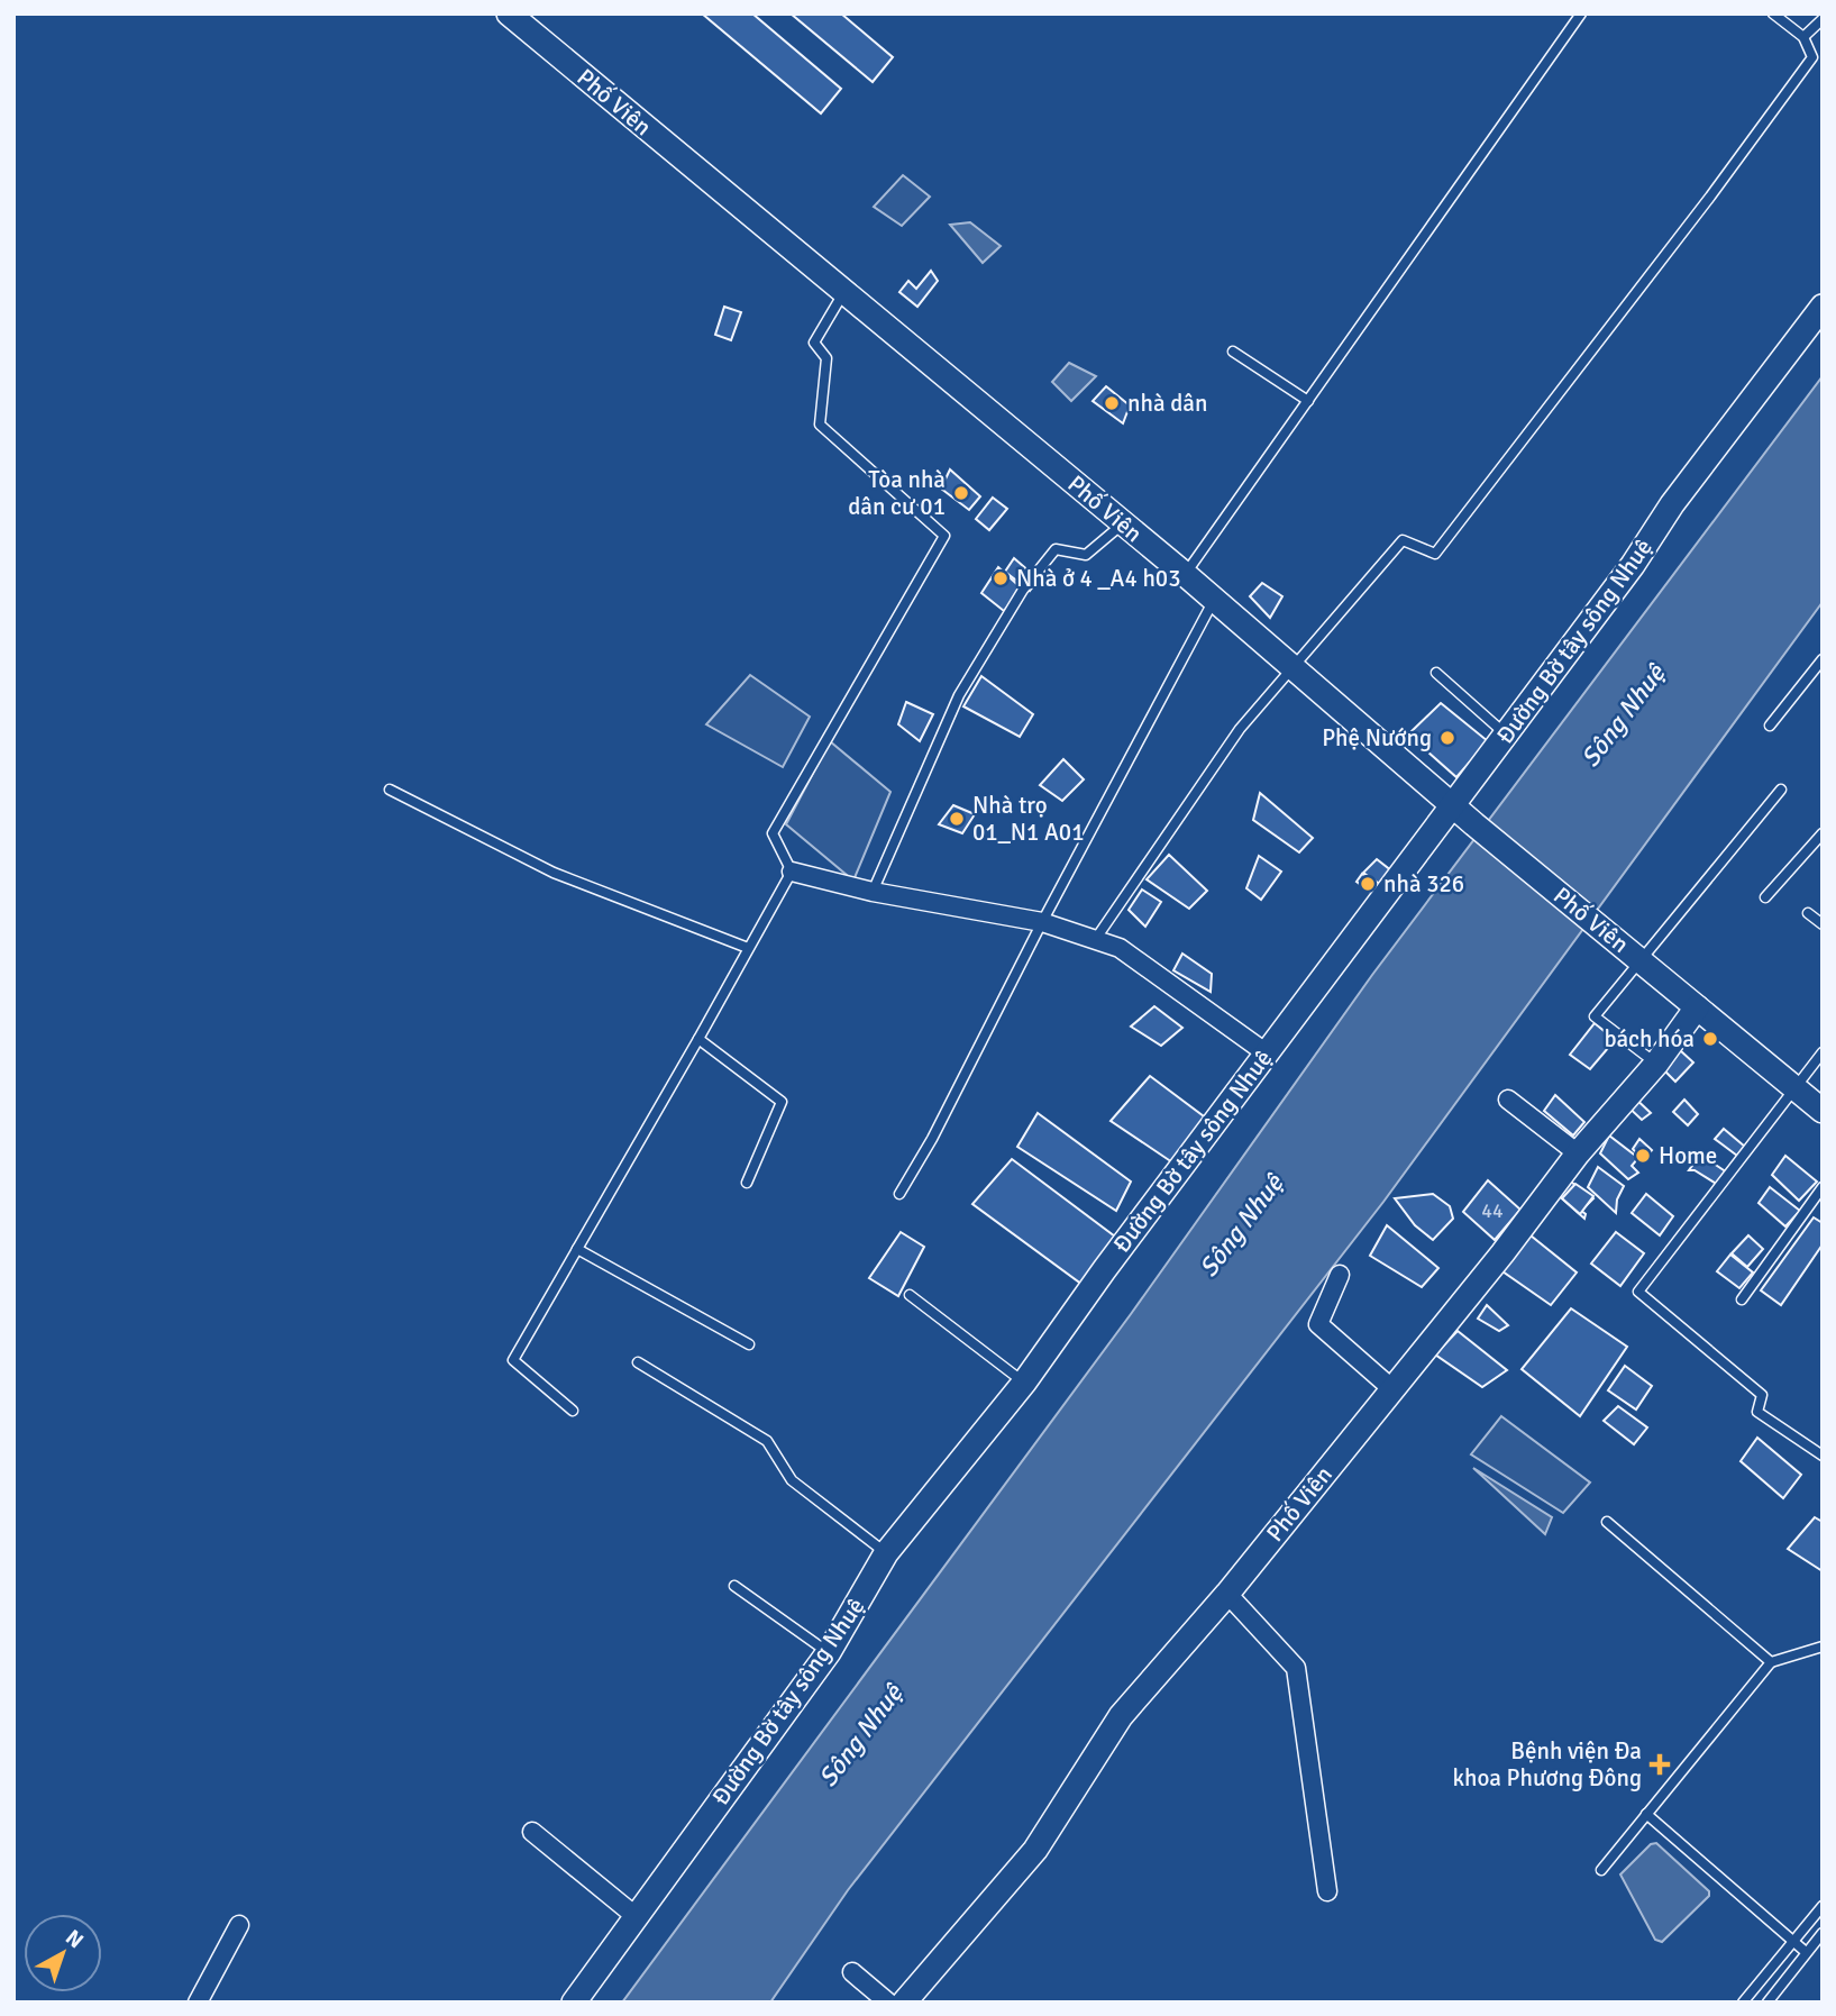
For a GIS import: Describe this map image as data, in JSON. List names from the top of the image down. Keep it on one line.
{"streets":{"street":["Phố Viên","Đường Bờ tây sông Nhuệ"]},"crossings":[["Phố Viên","Đường Bờ tây sông Nhuệ"]],"water":["Sông Nhuệ"],"places":{"other":["nhà dân","Tòa nhà dân cư 01","Nhà ở 4 _A4 h03","Phệ Nướng","Nhà trọ 01_N1 A01","nhà 326","bách hóa","Home"],"health":["Bệnh viện Đa khoa Phương Đông"]},"house_numbers":["44"],"north":"top right"}
